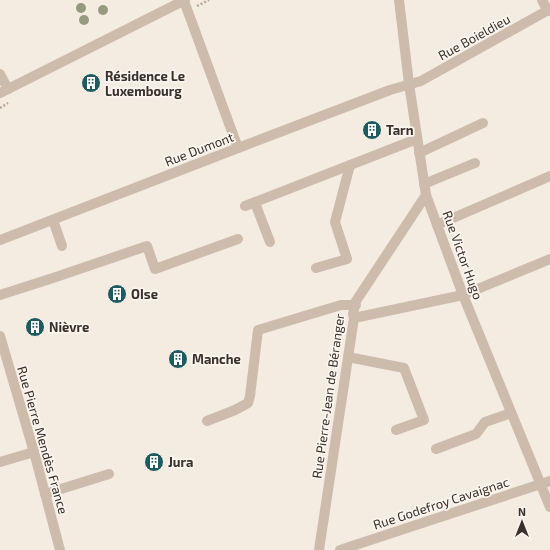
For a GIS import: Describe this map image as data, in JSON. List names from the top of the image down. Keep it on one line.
{"streets":{"street":["Rue Boieldieu","Rue Dumont","Rue Victor Hugo","Rue Pierre-Jean de Béranger","Rue Pierre Mendès France","Rue Godefroy Cavaignac"]},"crossings":[["Rue Boieldieu","Rue Dumont"],["Rue Boieldieu","Rue Victor Hugo"],["Rue Dumont","Rue Victor Hugo"],["Rue Victor Hugo","Rue Pierre-Jean de Béranger"],["Rue Victor Hugo","Rue Godefroy Cavaignac"]],"places":{"building":["Résidence Le Luxembourg","Tarn","OIse","Nièvre","Manche","Jura"]},"north":"top"}
